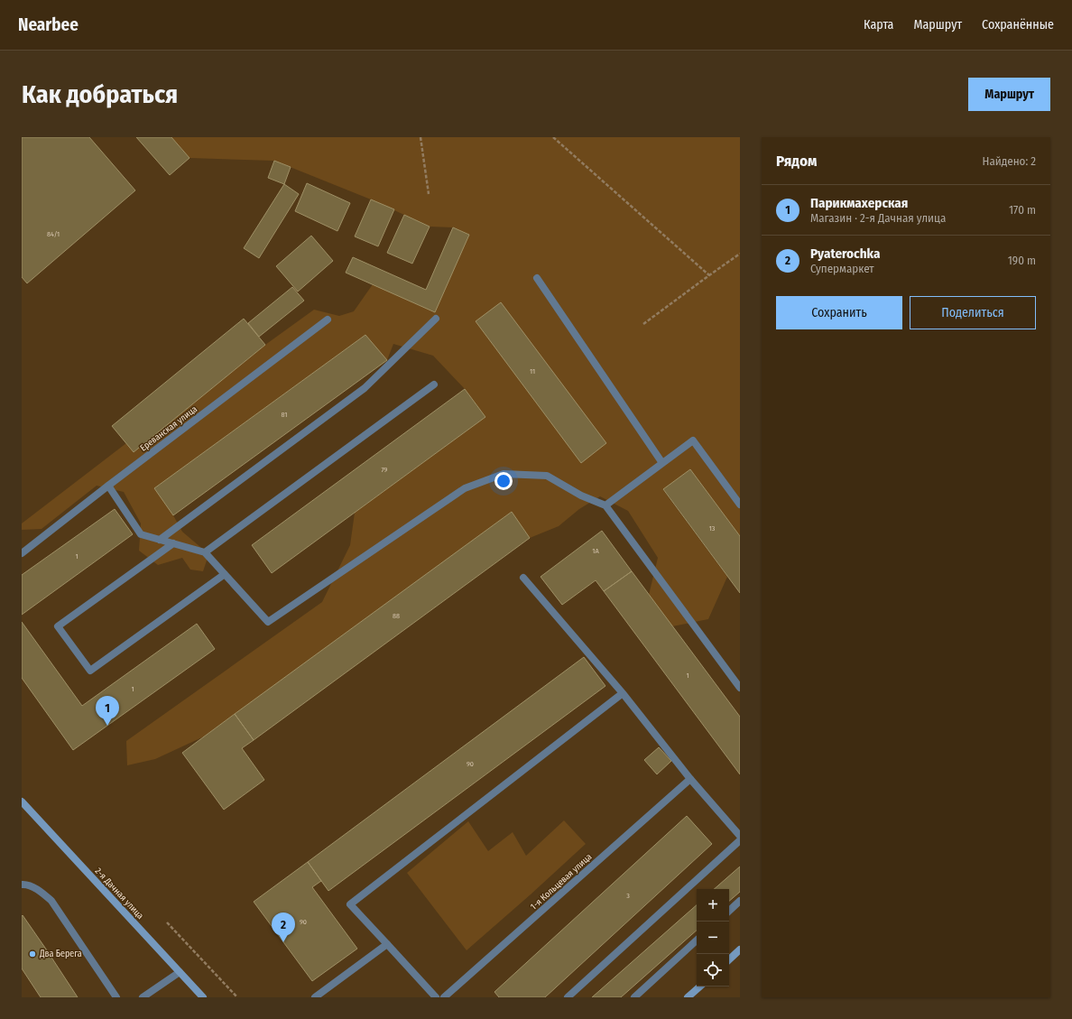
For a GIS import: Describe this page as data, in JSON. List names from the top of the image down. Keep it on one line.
{"streets":{"main road":["2-я Дачная улица"],"street":["Ереванская улица","1-я Кольцевая улица"]},"places":["Два Берега"],"house_numbers":["84/1","11","81","79","13","1А","1","88","1","1","90","3","90"],"page":{"header":"Nearbee","nav":["Карта","Маршрут","Сохранённые"],"buttons":["Маршрут",["Сохранить","Поделиться"]],"title":"Как добраться","heading":["Рядом","Найдено: 2"],"list":[{"mark":"1","name":"Парикмахерская","note":"Магазин · 2-я Дачная улица","value":"170 m"},{"mark":"2","name":"Pyaterochka","note":"Супермаркет","value":"190 m"}],"pins":["1","2"],"map_buttons":["+","−"]}}
